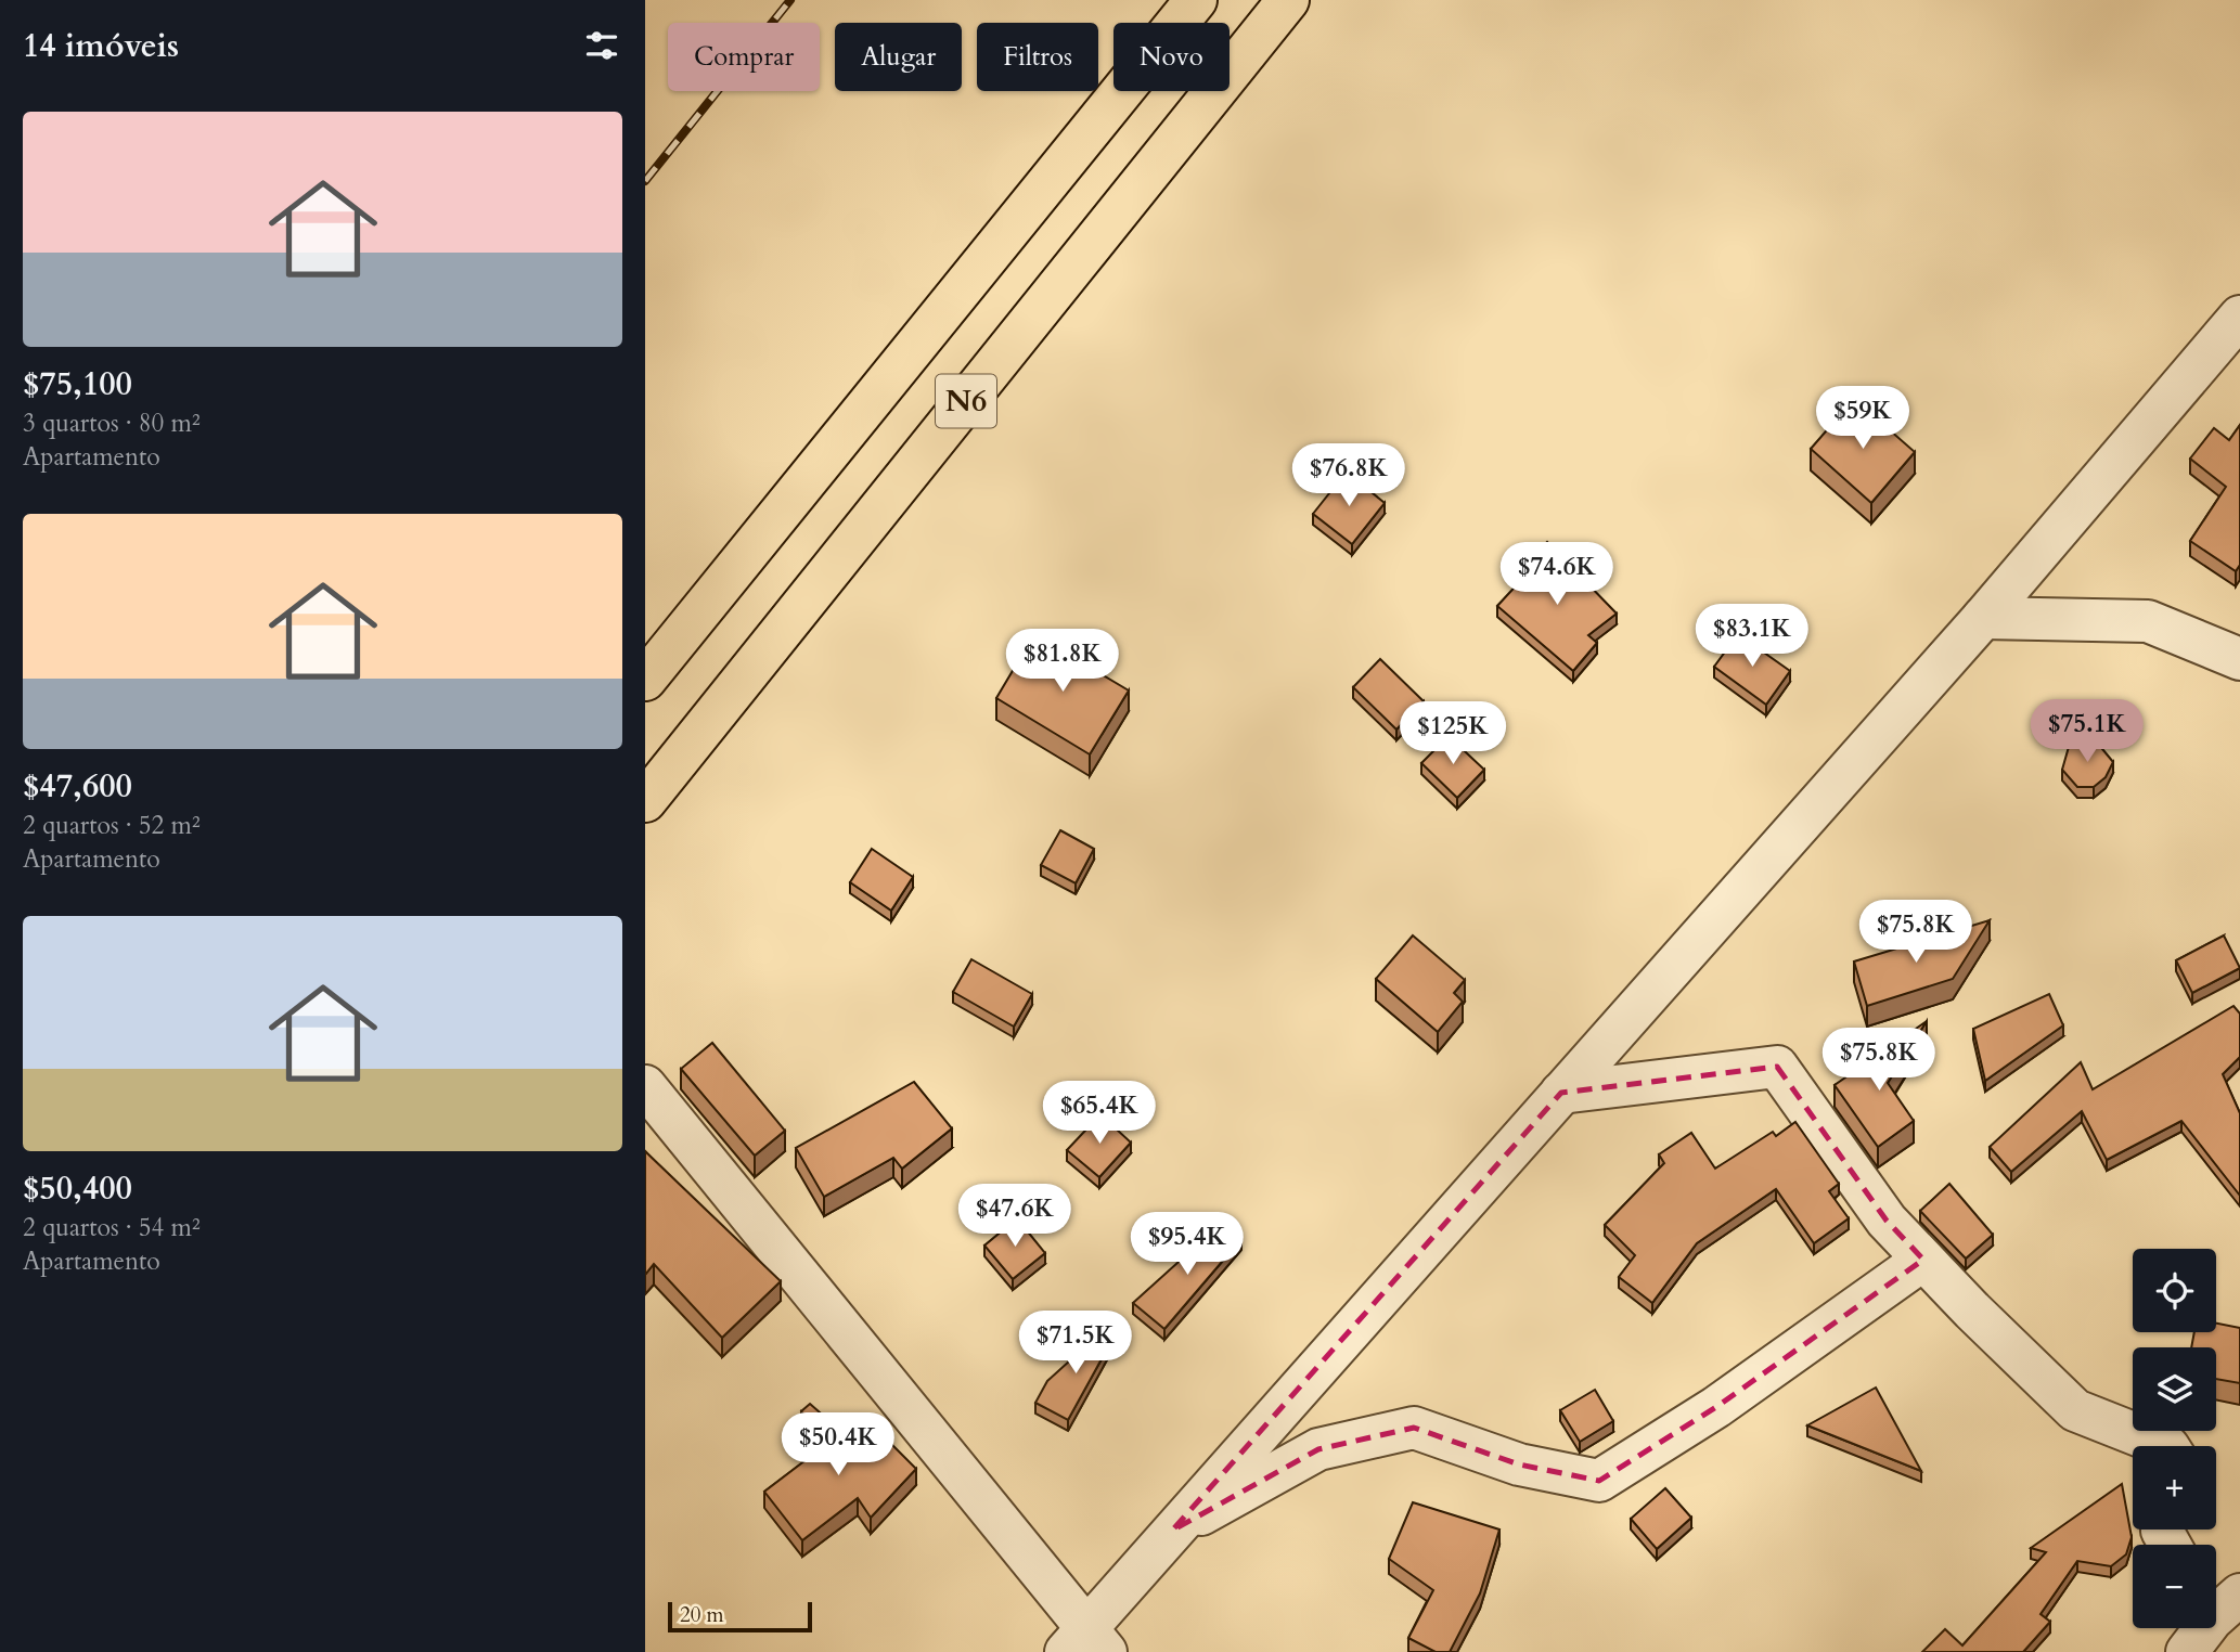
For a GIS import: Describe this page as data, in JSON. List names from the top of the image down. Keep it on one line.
{"streets":{"highway":["N6"]},"scale_bar":"20 m","page":{"heading":"14 imóveis","chip":["Comprar","Alugar","Filtros","Novo"],"list":[{"name":"$75,100","note":"3 quartos · 80 m² · Apartamento"},{"name":"$47,600","note":"2 quartos · 52 m² · Apartamento"},{"name":"$50,400","note":"2 quartos · 54 m² · Apartamento"}],"price":["$59K","$76.8K","$74.6K","$83.1K","$81.8K","$75.1K","$125K","$75.8K","$75.8K","$65.4K","$47.6K","$95.4K","$71.5K","$50.4K"],"map_buttons":["+","−"],"scale":"20 m"}}
